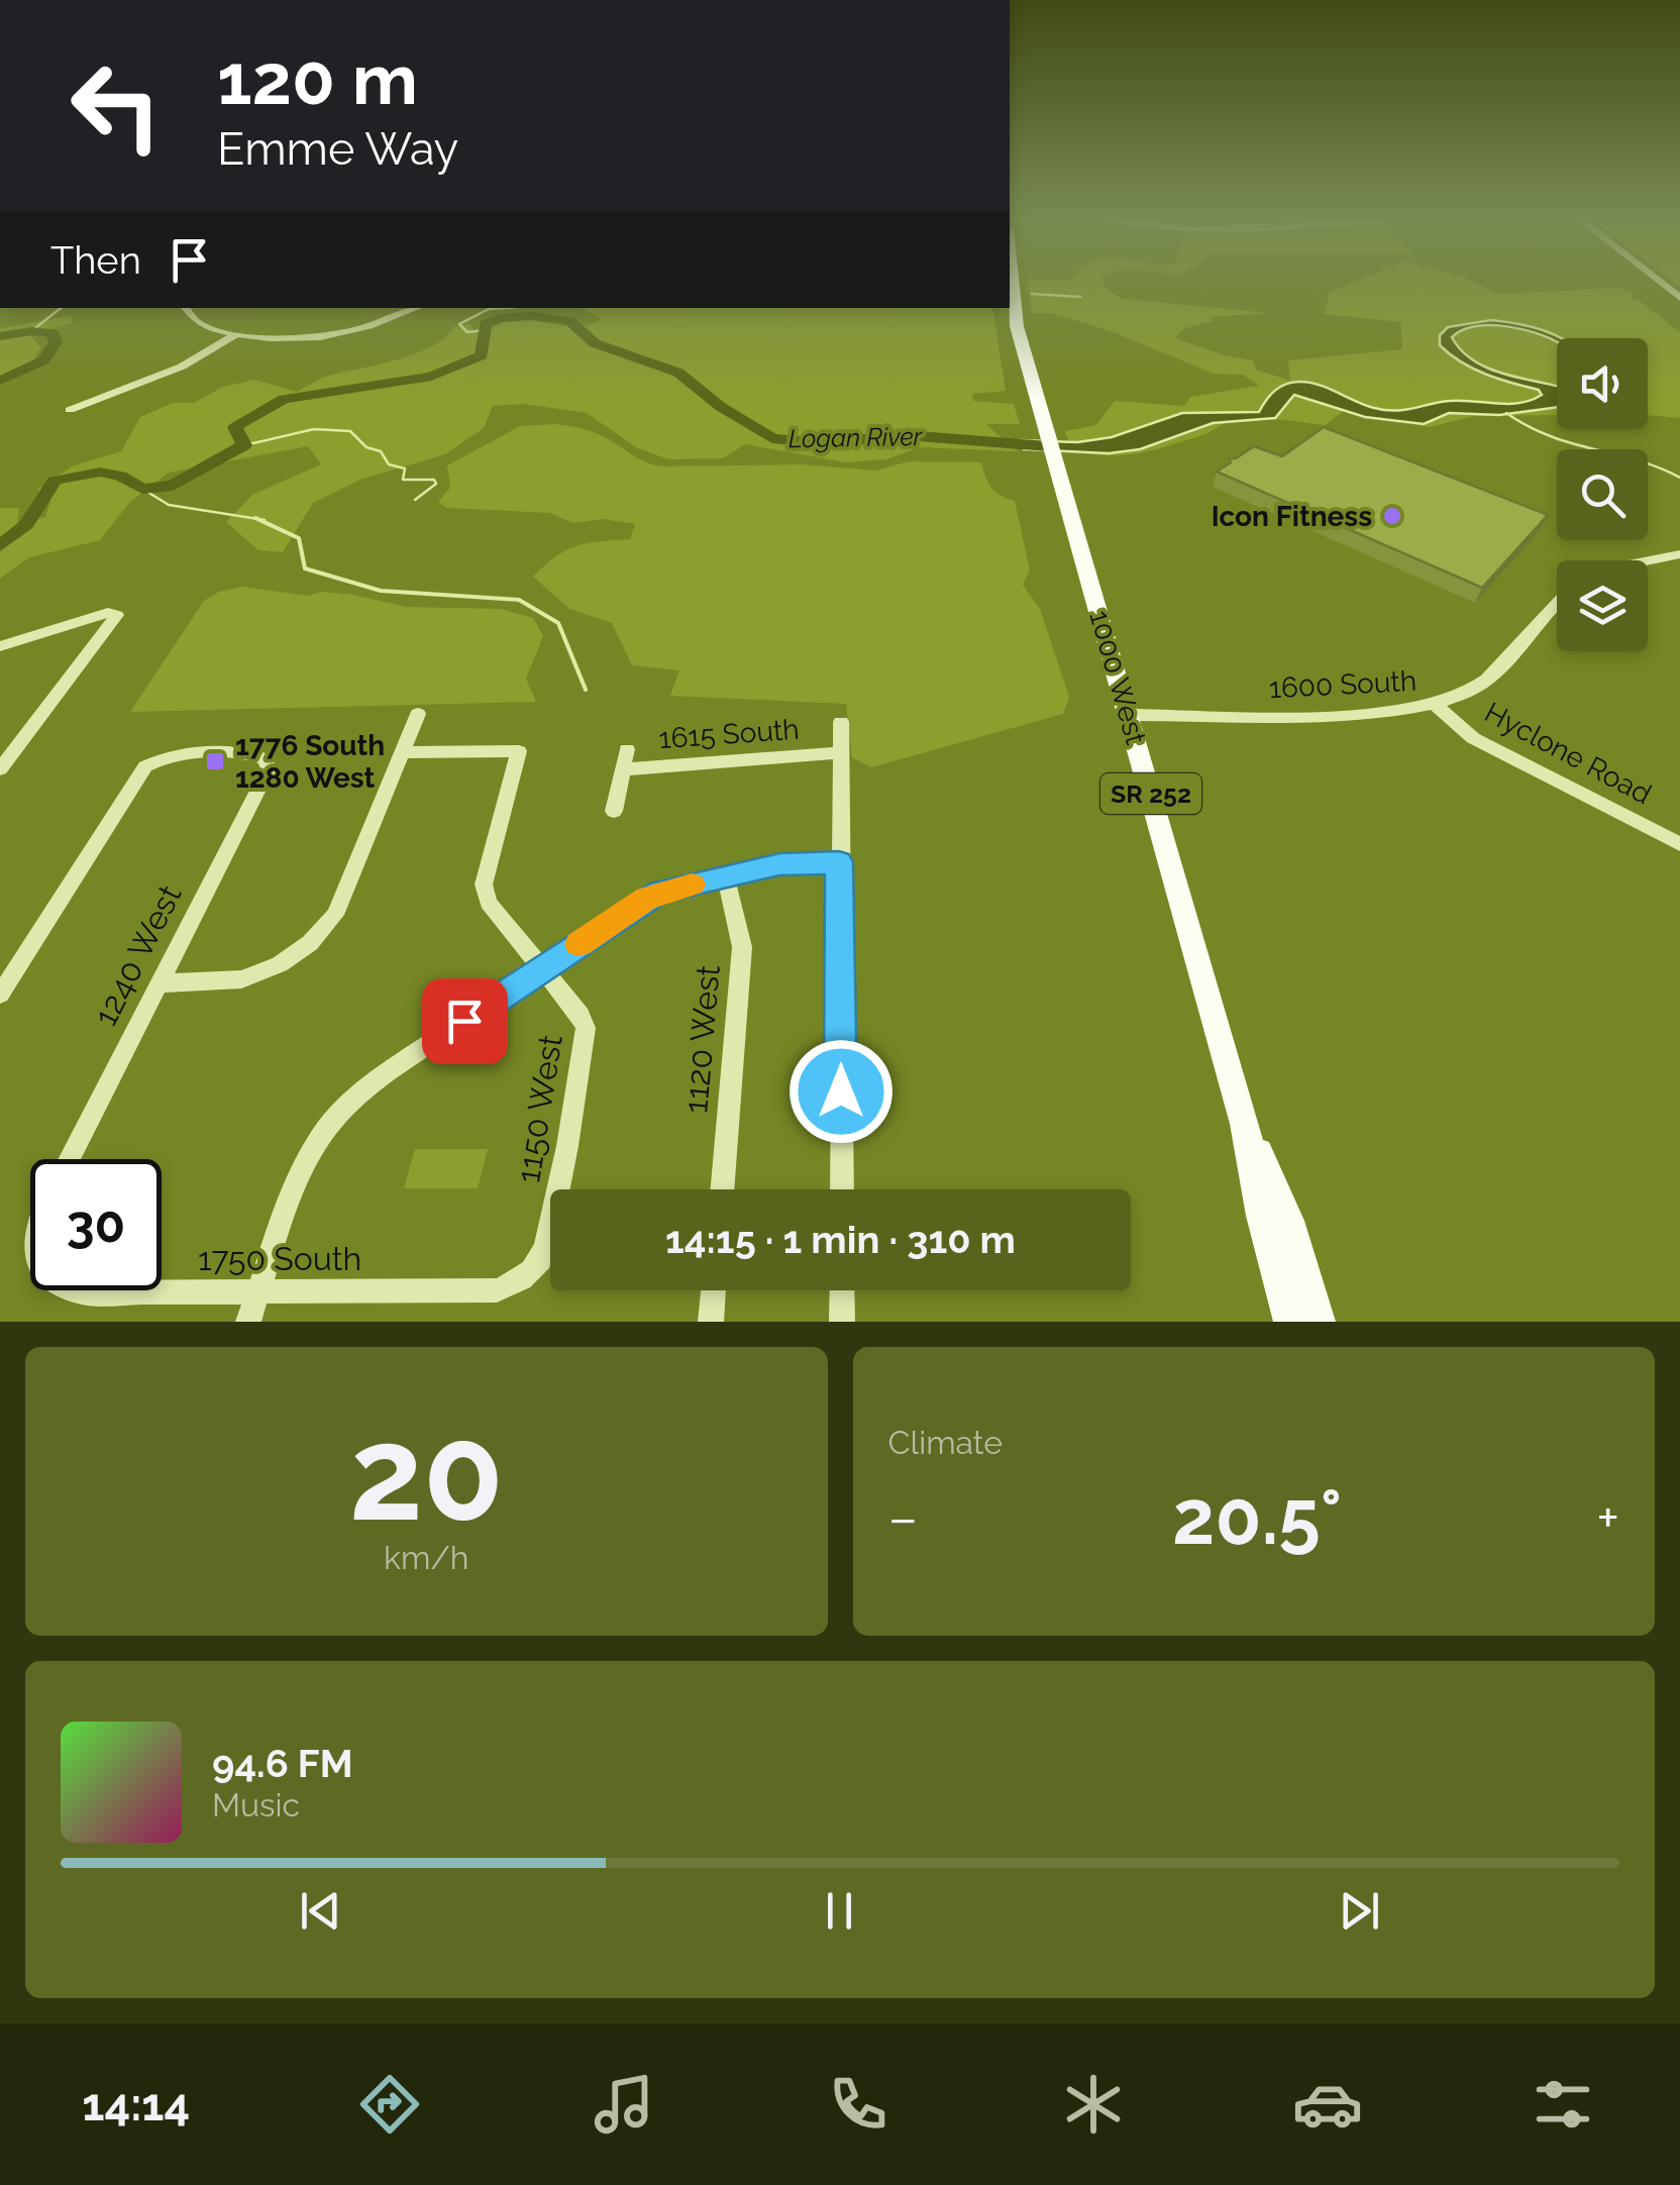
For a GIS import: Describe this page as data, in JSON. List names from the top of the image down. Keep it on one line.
{"streets":{"main road":["1000 West","SR 252"],"street":["1600 South","1615 South","Hyclone Road","1240 West","1120 West","1150 West","1750 South"]},"crossings":[["1000 West","1600 South"],["1000 West","SR 252"],["1600 South","Hyclone Road"],["1150 West","1750 South"]],"water":["Logan River"],"places":{"other":["Icon Fitness"],"transit":["1776 South 1280 West"]},"page":{"turn":["120 m","Emme Way"],"then":"Then","limit":"30","trip":"14:15 · 1 min · 310 m","tile":[["20","km/h"],"Climate"],"heat":["−","20.5°","+"],"song":["94.6 FM","Music"],"tabs":"14:14"}}
